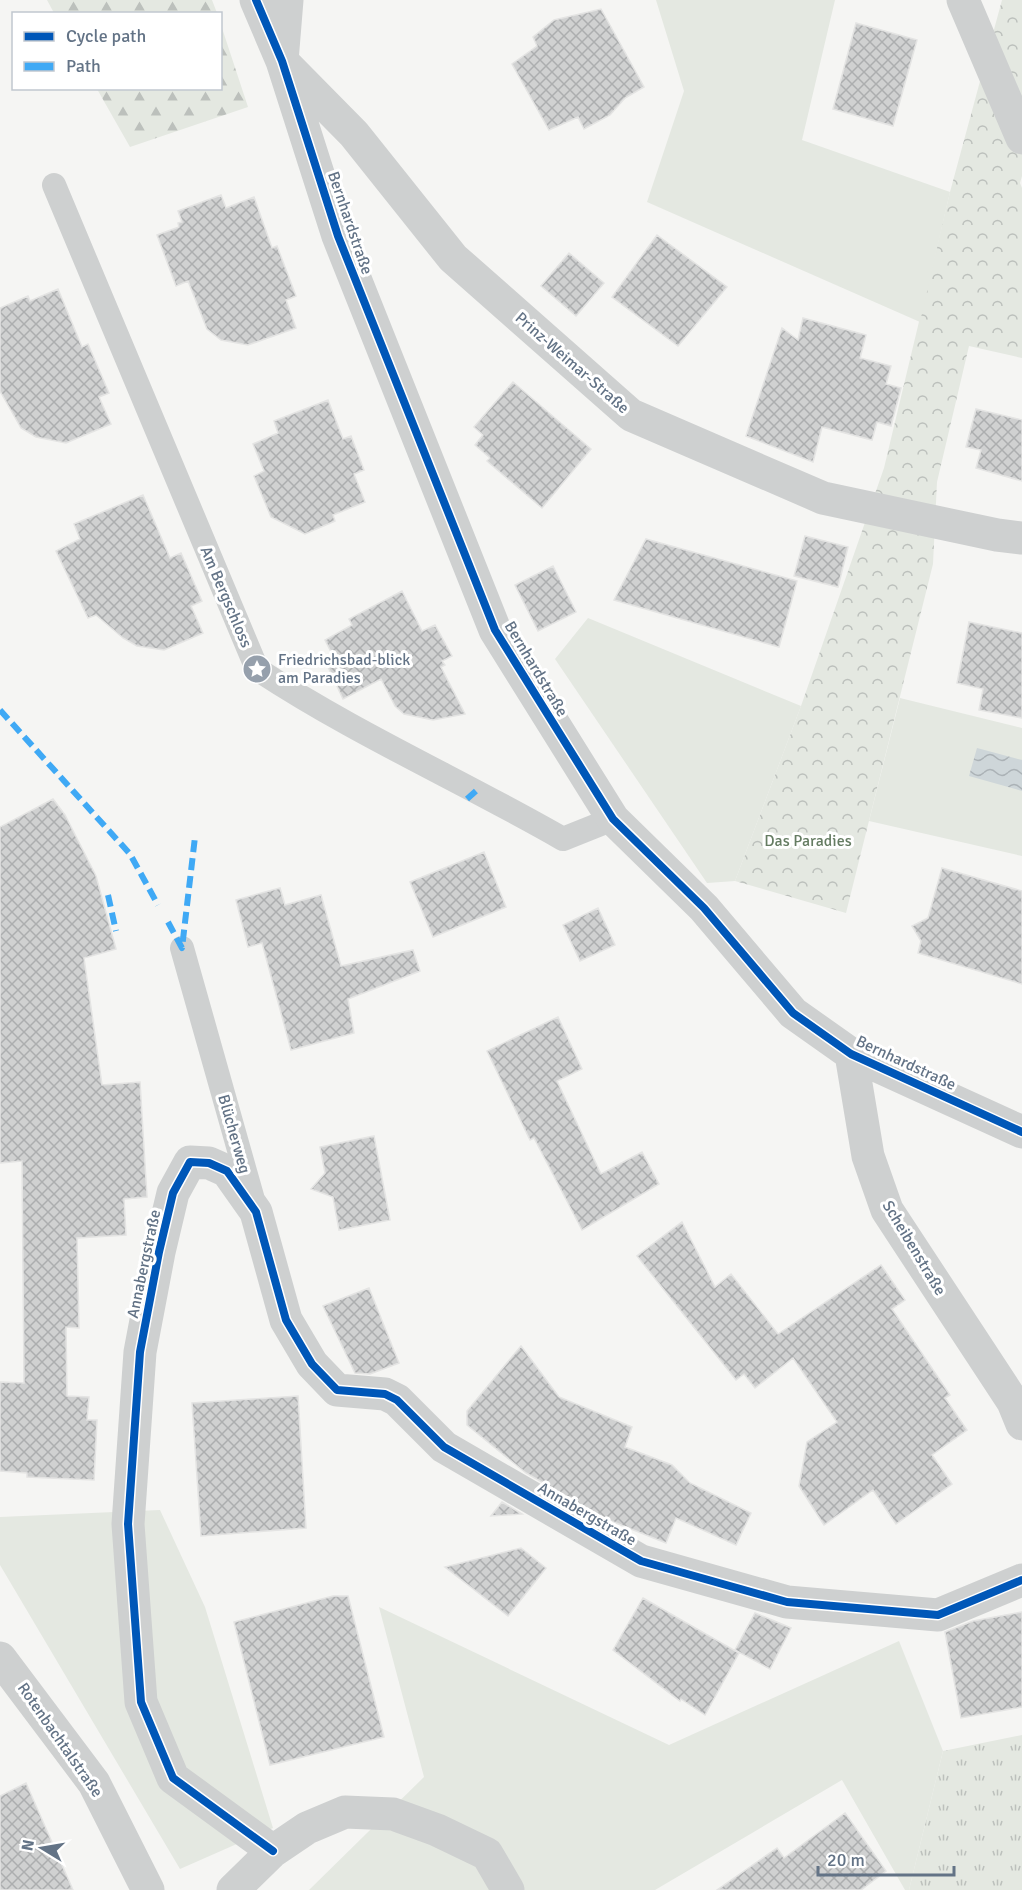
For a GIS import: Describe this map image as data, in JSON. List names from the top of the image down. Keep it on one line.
{"streets":{"street":["Bernhardstraße","Prinz-Weimar-Straße","Scheibenstraße","Annabergstraße","Rotenbachtalstraße"],"lane":["Am Bergschloss","Blücherweg"]},"crossings":[["Bernhardstraße","Prinz-Weimar-Straße"],["Bernhardstraße","Am Bergschloss"],["Bernhardstraße","Scheibenstraße"],["Blücherweg","Annabergstraße"]],"parks":["Das Paradies"],"places":{"place":["Friedrichsbad-blick am Paradies"]},"legend":["Cycle path","Path"],"scale_bar":"20 m","north":"left"}
